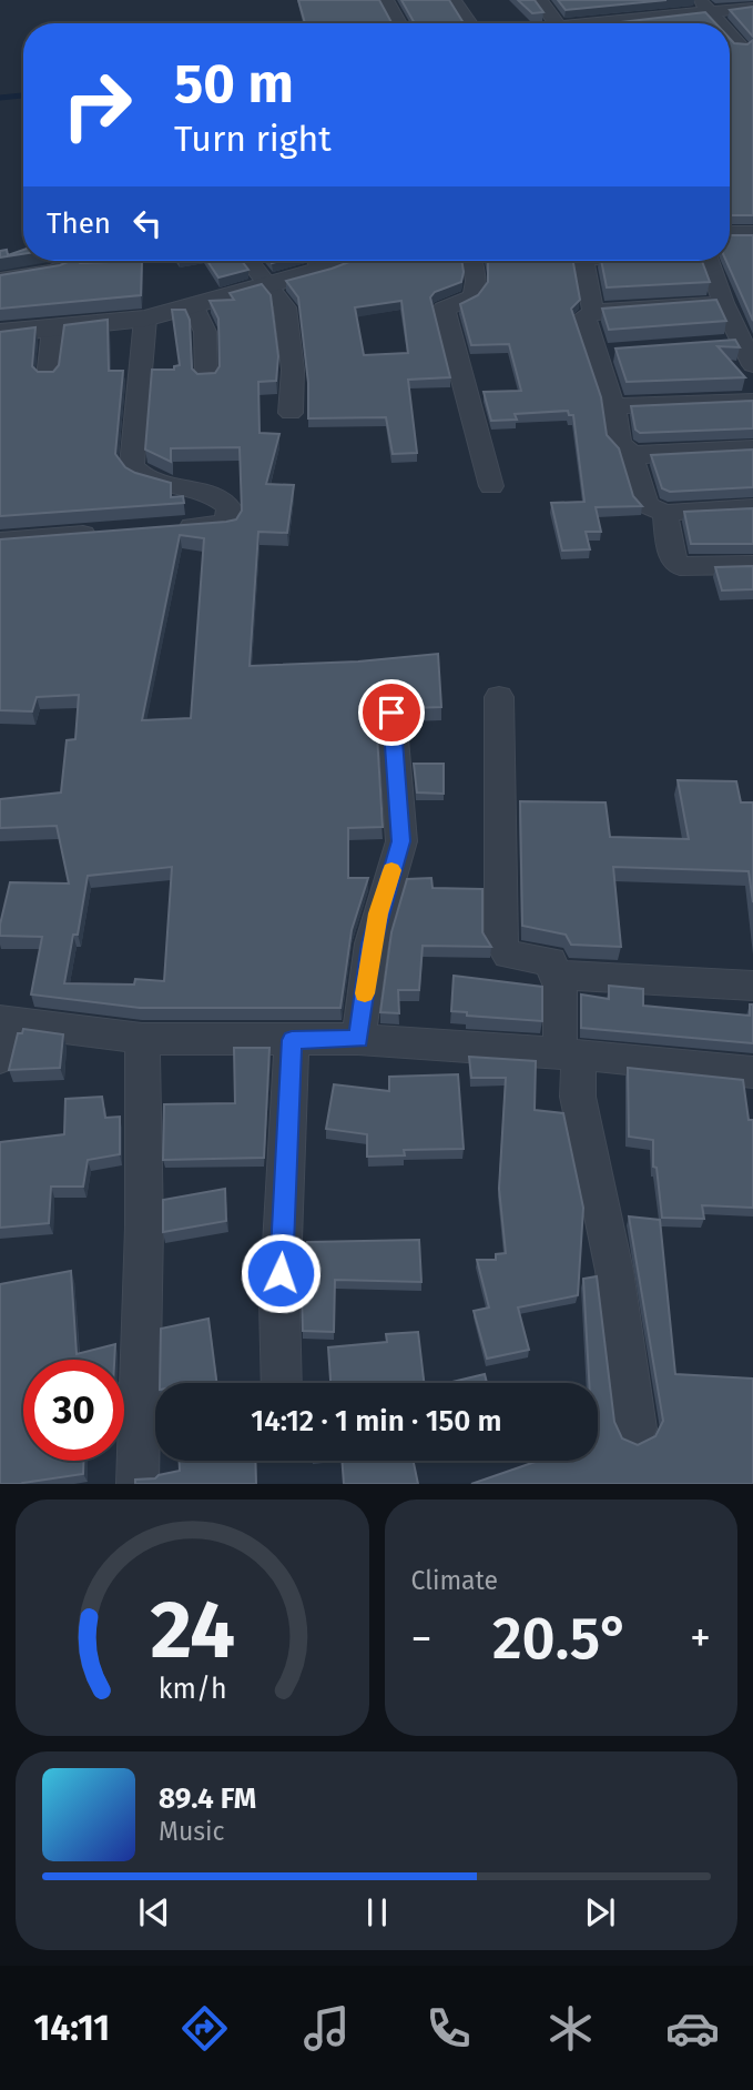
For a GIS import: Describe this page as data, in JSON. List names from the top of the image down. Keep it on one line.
{"page":{"turn":["50 m","Turn right"],"then":"Then","limit":"30","trip":"14:12 · 1 min · 150 m","tile":"Climate","heat":["−","20.5°","+"],"song":["89.4 FM","Music"],"tabs":"14:11","gauge":["24","km/h"]}}
